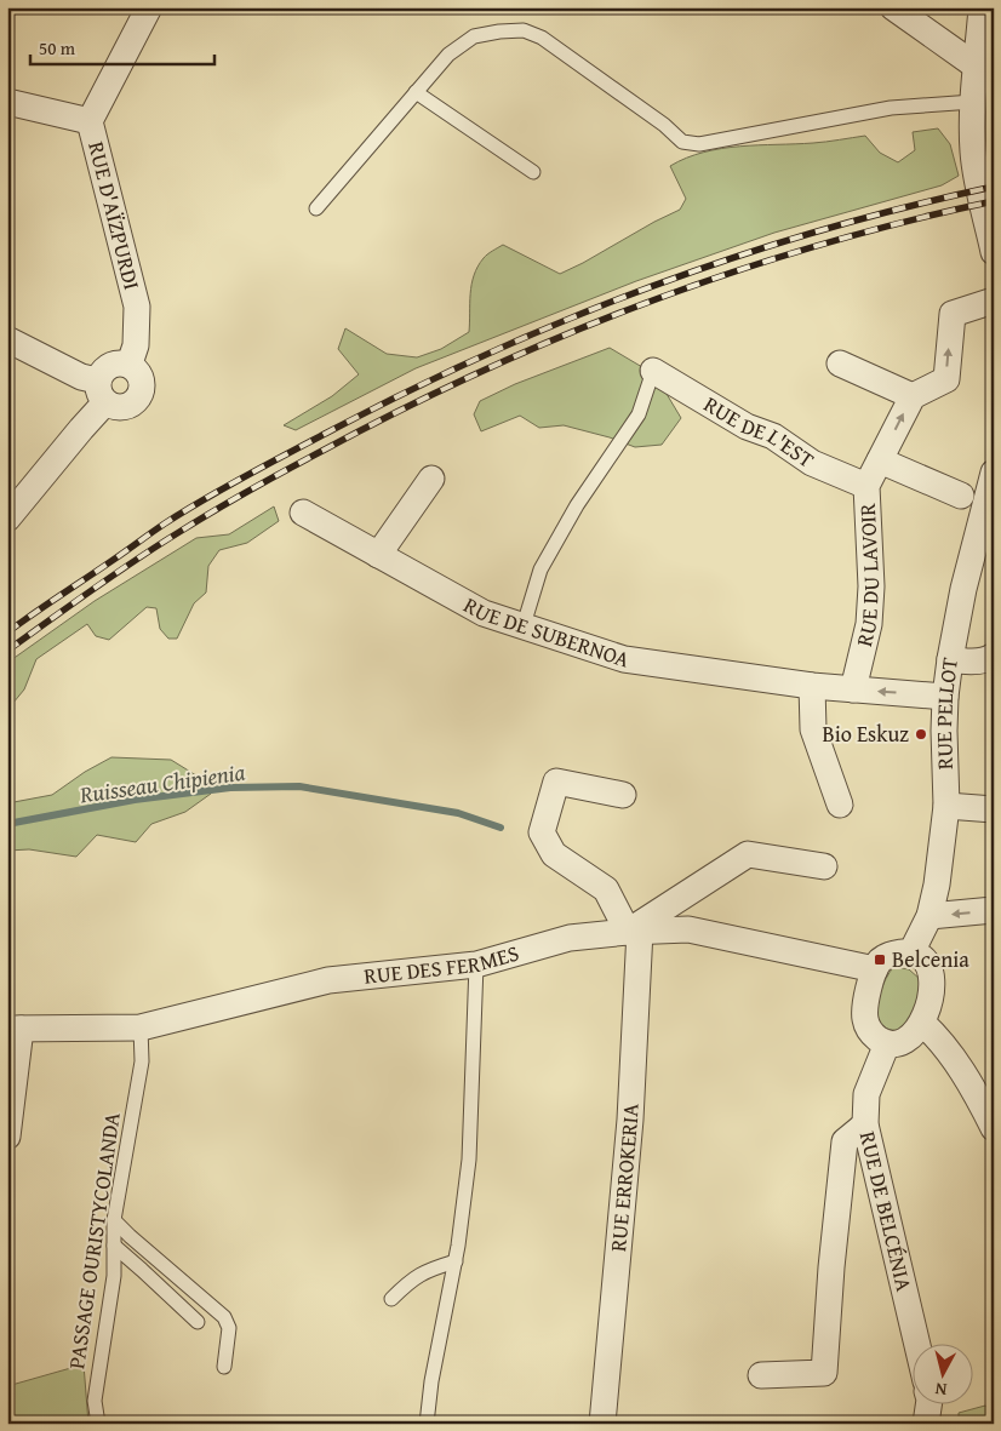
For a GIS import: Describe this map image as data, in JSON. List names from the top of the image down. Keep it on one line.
{"streets":{"street":["RUE D'AÏZPURDI","RUE DE L'EST","RUE DU LAVOIR","RUE DE SUBERNOA","RUE PELLOT","RUE DES FERMES","RUE ERROKERIA","RUE DE BELCÉNIA"],"lane":["PASSAGE OURISTYCOLANDA"]},"crossings":[["RUE DE L'EST","RUE DU LAVOIR"],["RUE DU LAVOIR","RUE DE SUBERNOA"],["RUE DE SUBERNOA","RUE PELLOT"],["RUE PELLOT","RUE DES FERMES"],["RUE PELLOT","RUE DE BELCÉNIA"],["RUE DES FERMES","RUE ERROKERIA"],["RUE DES FERMES","RUE DE BELCÉNIA"],["RUE DES FERMES","PASSAGE OURISTYCOLANDA"]],"water":["Ruisseau Chipienia"],"places":{"other":["Bio Eskuz"],"transit":["Belcenia"]},"scale_bar":"50 m","north":"bottom"}
